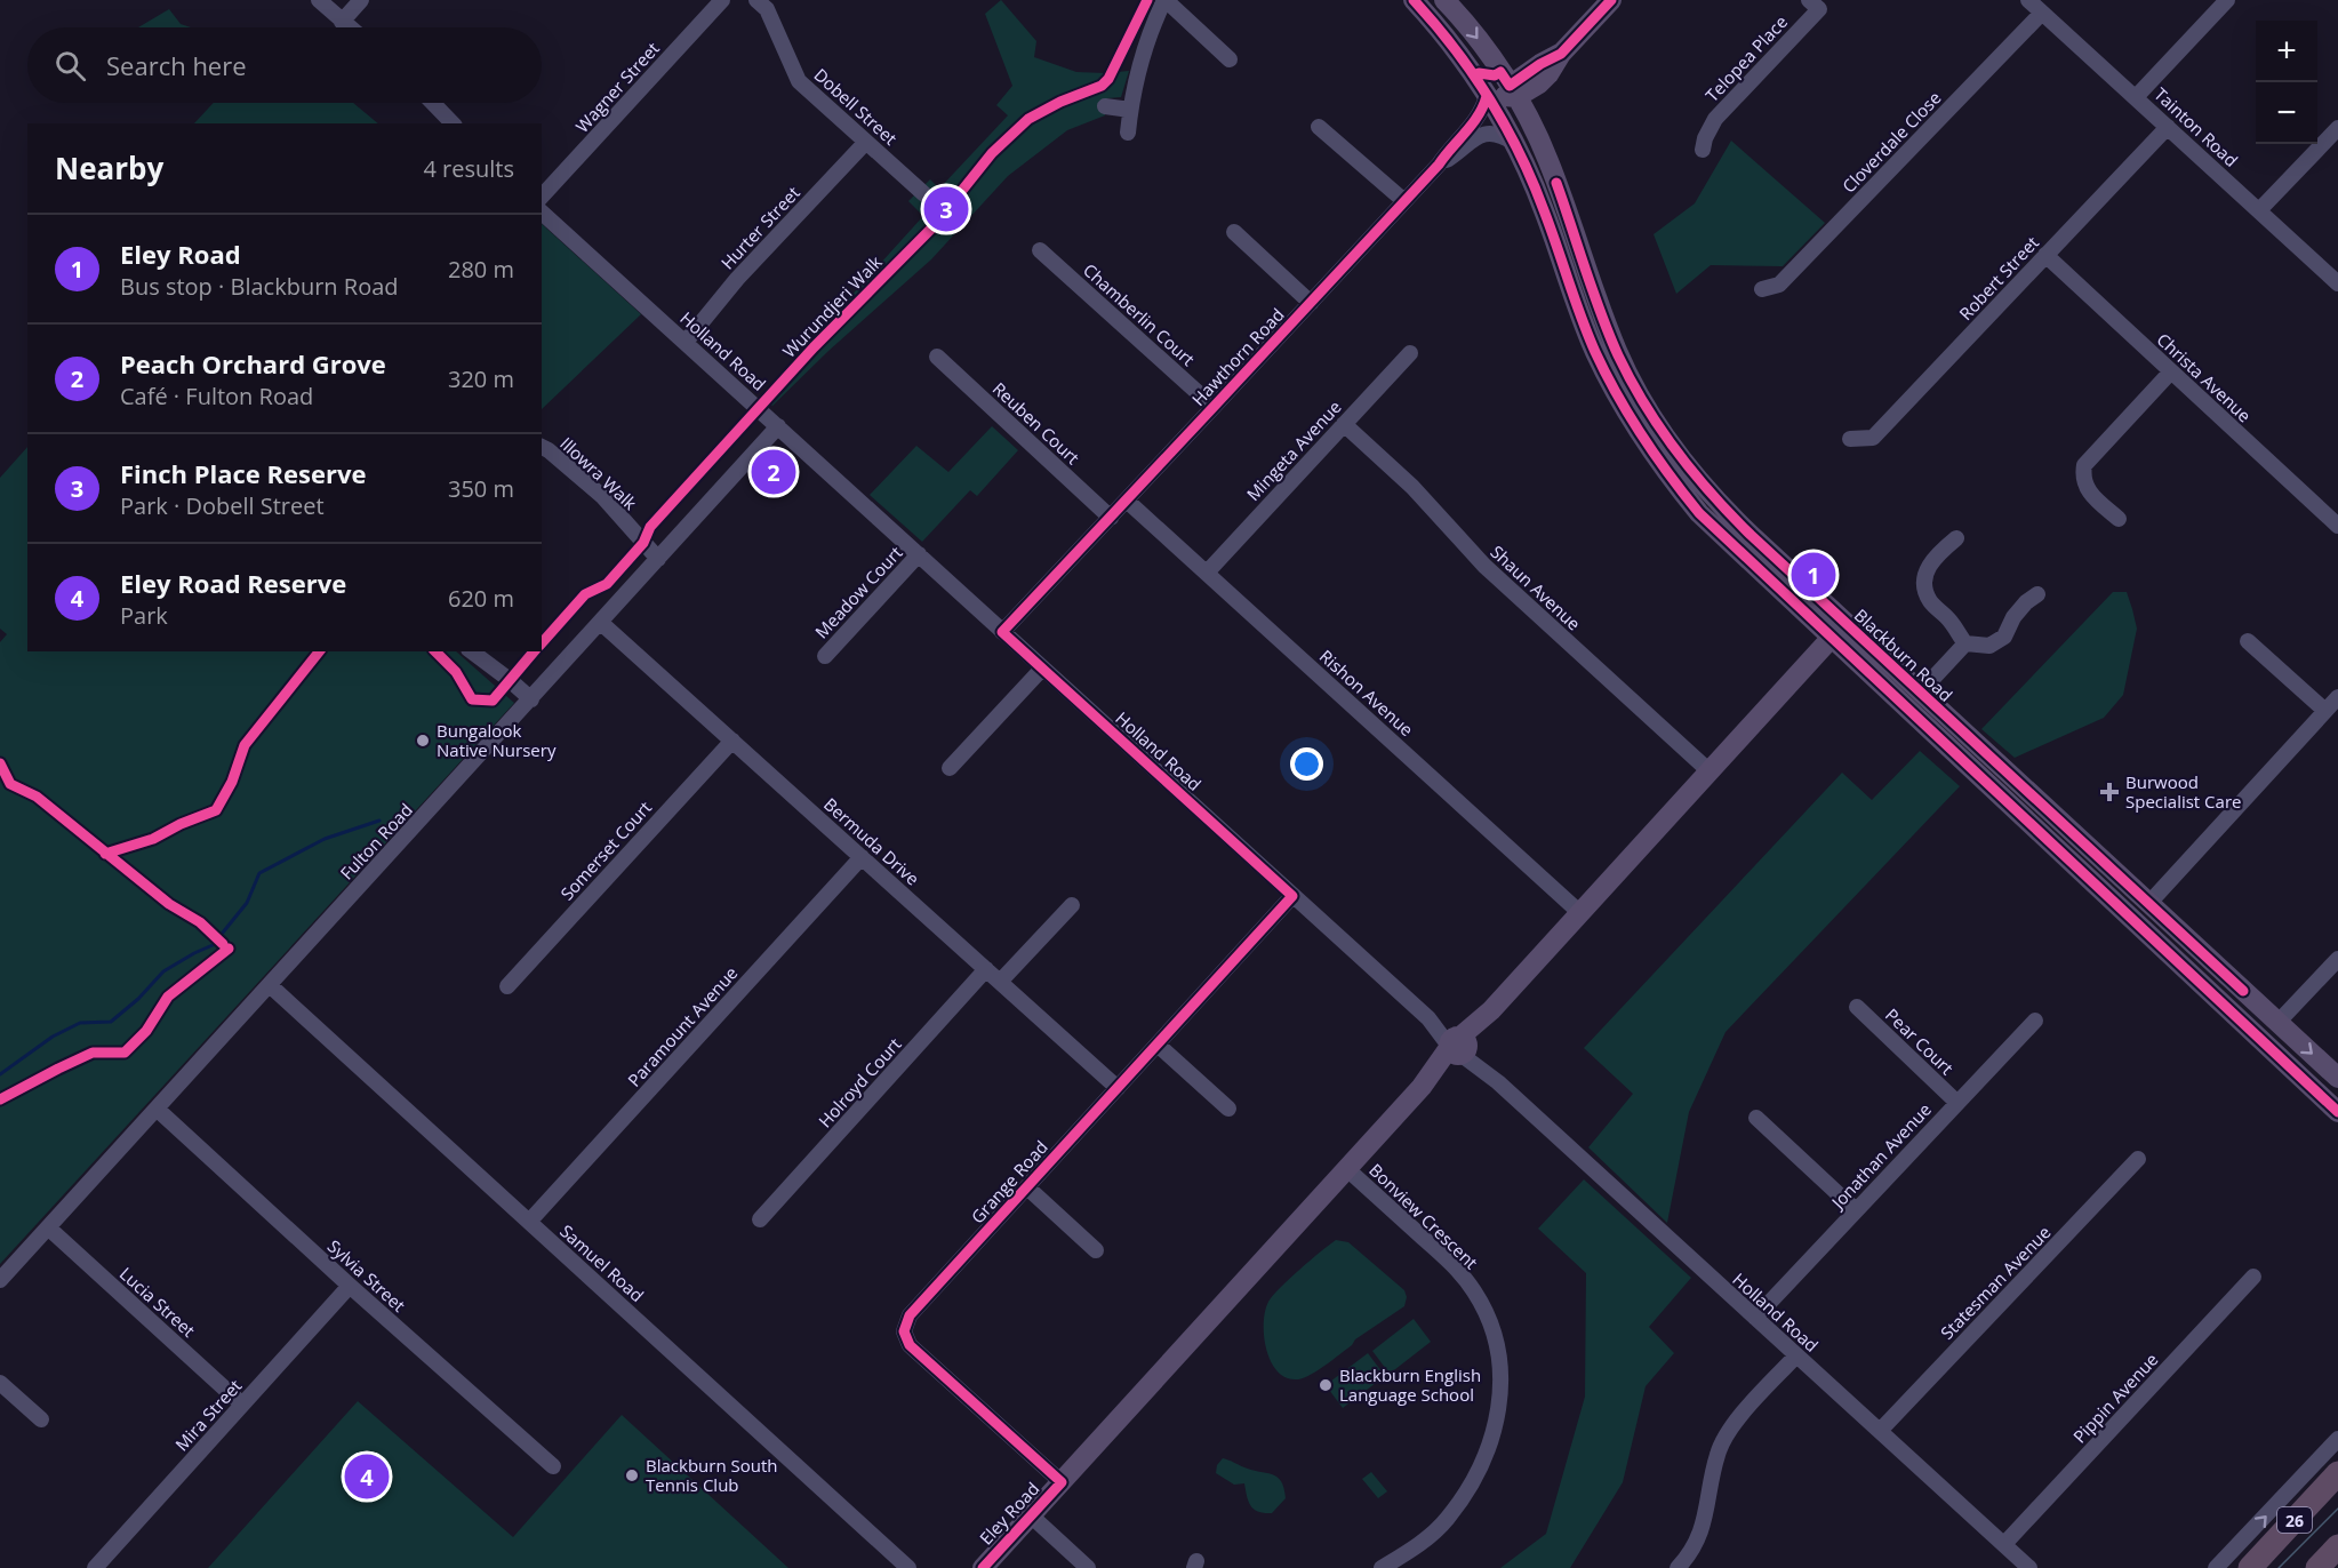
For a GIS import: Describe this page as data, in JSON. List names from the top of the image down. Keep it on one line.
{"streets":{"highway":["26"],"main road":["Hawthorn Road","Blackburn Road","Eley Road"],"street":["Telopea Place","Wagner Street","Dobell Street","Tainton Road","Cloverdale Close","Hurter Street","Robert Street","Chamberlin Court","Holland Road","Christa Avenue","Reuben Court","Mingeta Avenue","Illowra Walk","Shaun Avenue","Meadow Court","Rishon Avenue","Fulton Road","Bermuda Drive","Somerset Court","Paramount Avenue","Pear Court","Holroyd Court","Jonathan Avenue","Grange Road","Bonview Crescent","Samuel Road","Sylvia Street","Statesman Avenue","Lucia Street","Pippin Avenue","Mira Street"],"cycle path":["Wurundjeri Walk"]},"crossings":[["Dobell Street","Hurter Street"],["Tainton Road","Cloverdale Close"],["Tainton Road","Robert Street"],["Hurter Street","Holland Road"],["Robert Street","Christa Avenue"],["Chamberlin Court","Hawthorn Road"],["Holland Road","Hawthorn Road"],["Holland Road","Meadow Court"],["Holland Road","Fulton Road"],["Holland Road","Jonathan Avenue"],["Holland Road","Grange Road"],["Holland Road","Statesman Avenue"],["Holland Road","Pippin Avenue"],["Holland Road","Eley Road"],["Hawthorn Road","Reuben Court"],["Hawthorn Road","Blackburn Road"],["Hawthorn Road","Rishon Avenue"],["Mingeta Avenue","Shaun Avenue"],["Mingeta Avenue","Rishon Avenue"],["Illowra Walk","Fulton Road"],["Shaun Avenue","Eley Road"],["Blackburn Road","Eley Road"],["Rishon Avenue","Eley Road"],["Fulton Road","Bermuda Drive"],["Fulton Road","Samuel Road"],["Fulton Road","Sylvia Street"],["Fulton Road","Lucia Street"],["Bermuda Drive","Somerset Court"],["Bermuda Drive","Paramount Avenue"],["Bermuda Drive","Holroyd Court"],["Bermuda Drive","Grange Road"],["Paramount Avenue","Samuel Road"],["Pear Court","Jonathan Avenue"],["Grange Road","Eley Road"],["Bonview Crescent","Eley Road"],["Sylvia Street","Mira Street"],["Lucia Street","Mira Street"]],"places":{"other":["Bungalook Native Nursery","Blackburn English Language School","Blackburn South Tennis Club"],"health":["Burwood Specialist Care"]},"page":{"map_buttons":["+","−"],"search":"Search here","heading":["Nearby","4 results"],"pins":["3","2","1","4"],"list":[{"mark":"1","name":"Eley Road","note":"Bus stop · Blackburn Road","value":"280 m"},{"mark":"2","name":"Peach Orchard Grove","note":"Café · Fulton Road","value":"320 m"},{"mark":"3","name":"Finch Place Reserve","note":"Park · Dobell Street","value":"350 m"},{"mark":"4","name":"Eley Road Reserve","note":"Park","value":"620 m"}]}}
